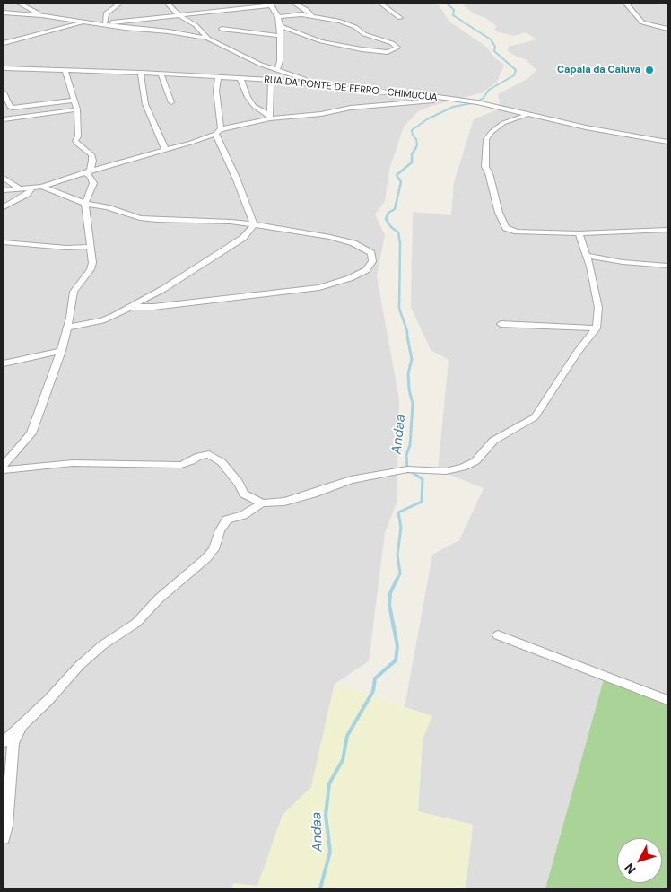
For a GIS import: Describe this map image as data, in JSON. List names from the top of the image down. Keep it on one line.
{"streets":{"street":["RUA DA PONTE DE FERRO- CHIMUCUA"]},"water":["Andaa"],"places":["Capala da Caluva"],"north":"bottom left"}
